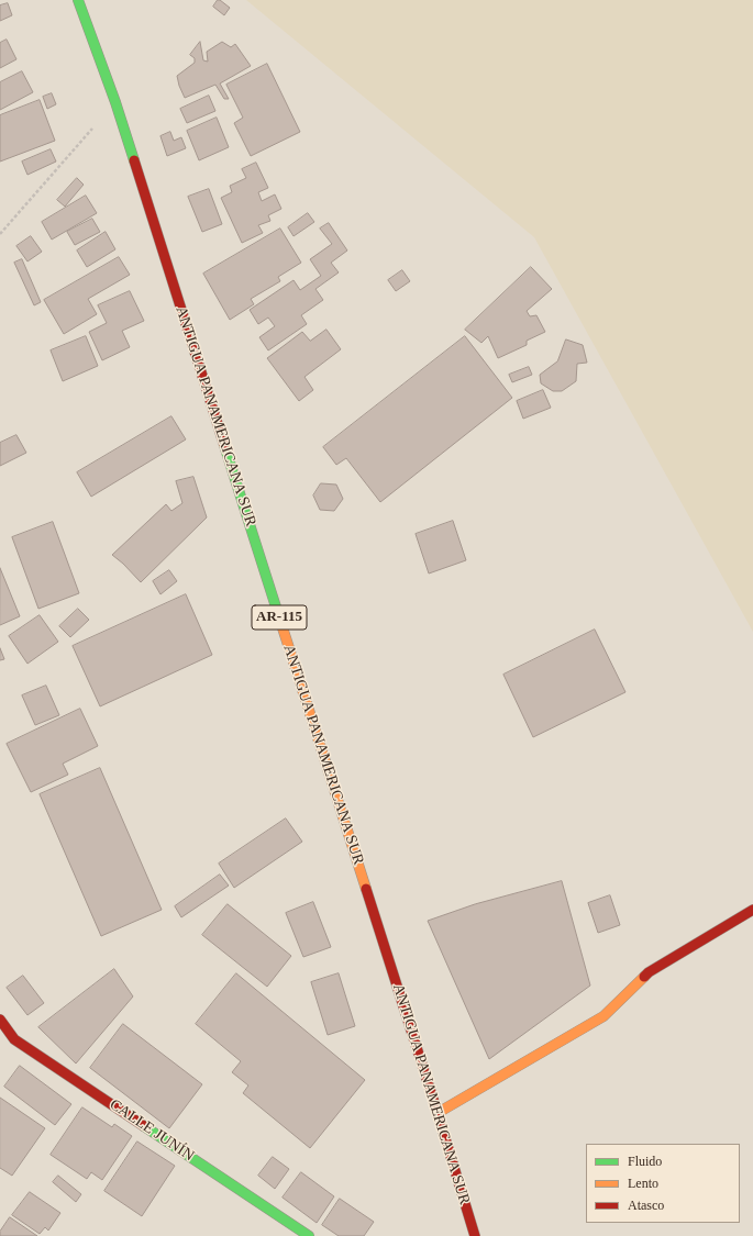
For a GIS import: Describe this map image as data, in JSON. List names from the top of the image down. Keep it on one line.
{"streets":{"main road":["ANTIGUA PANAMERICANA SUR","AR-115","CALLE JUNÍN"]},"legend":["Fluido","Lento","Atasco"]}
